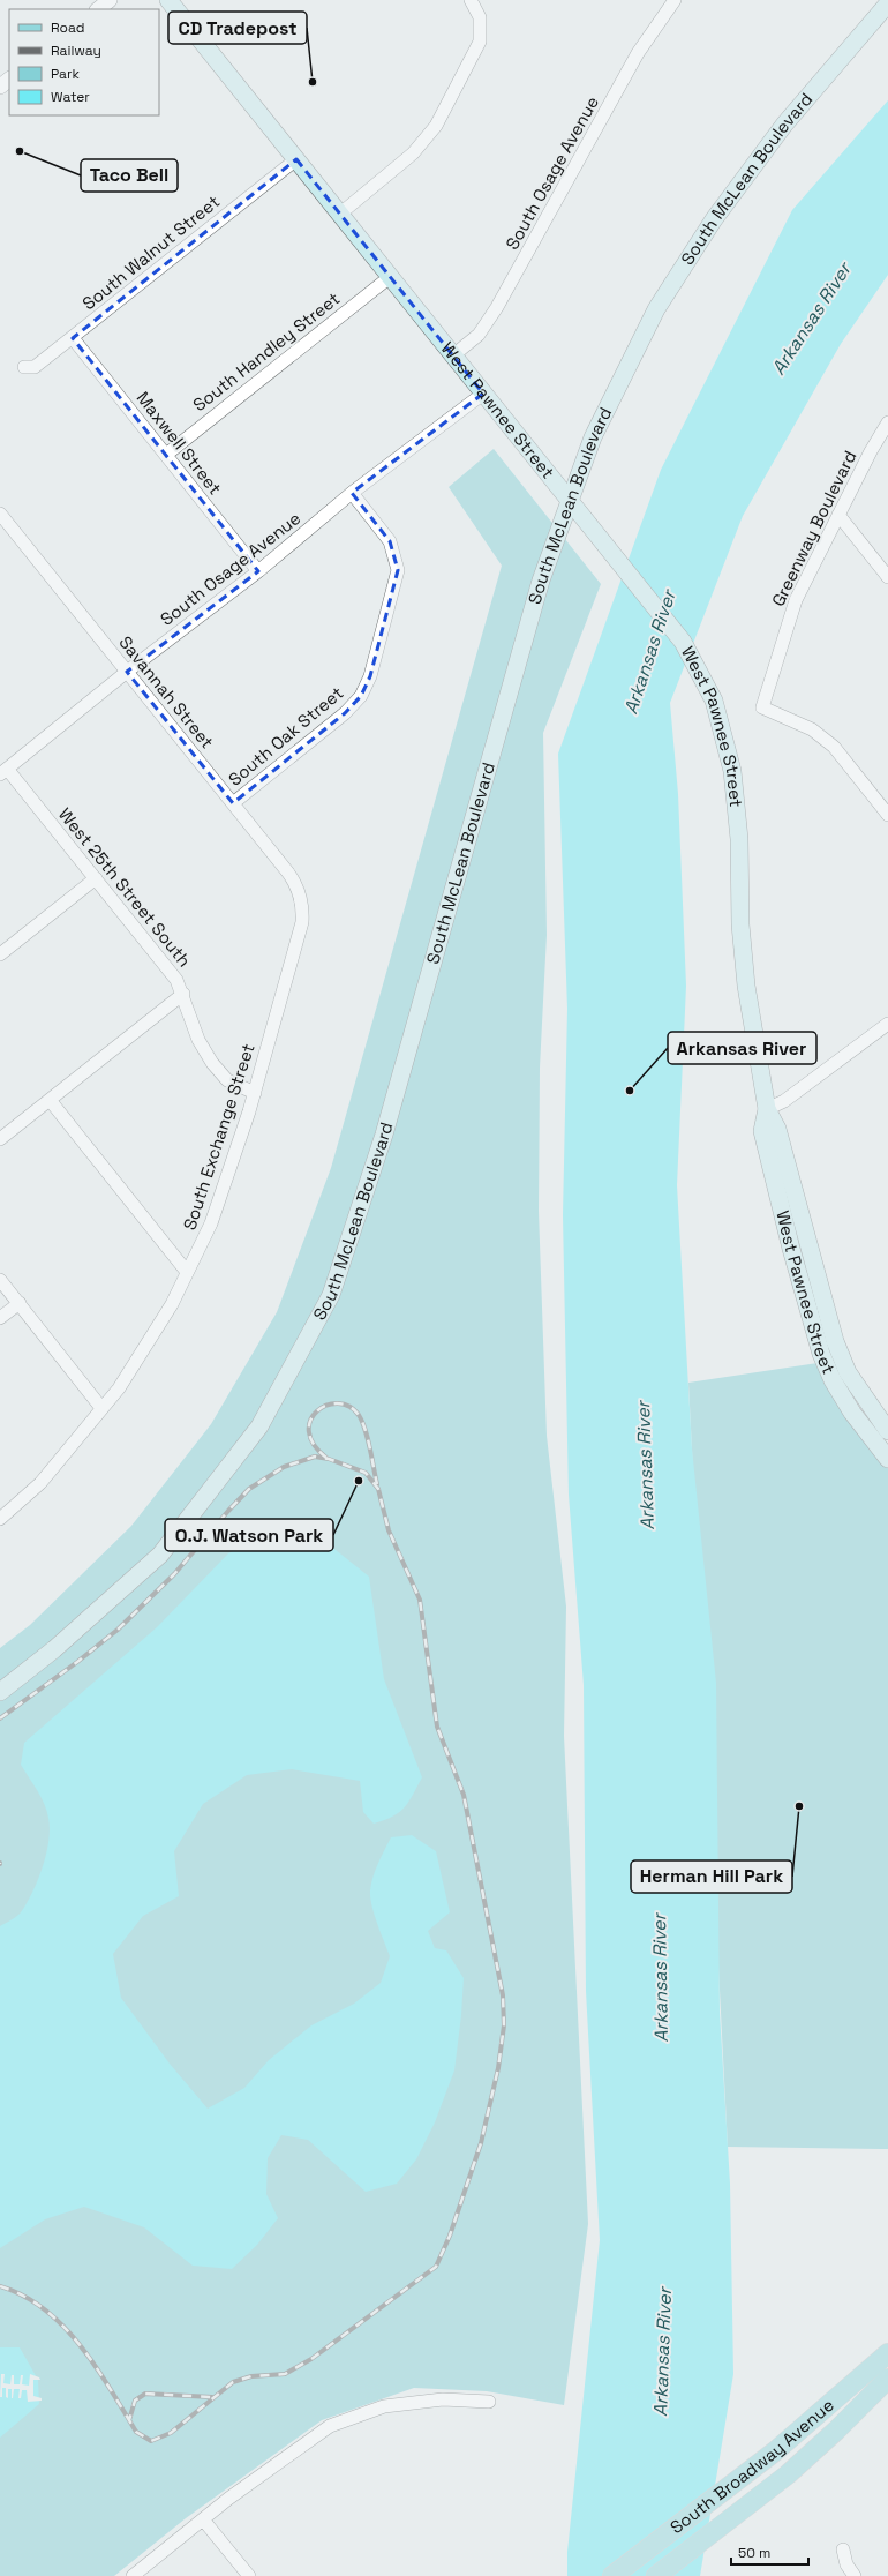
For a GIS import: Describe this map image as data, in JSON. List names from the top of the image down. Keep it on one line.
{"streets":{"main road":["South McLean Boulevard","West Pawnee Street","South Broadway Avenue"],"street":["South Osage Avenue","South Walnut Street","South Handley Street","Maxwell Street","Greenway Boulevard","Savannah Street","South Oak Street","West 25th Street South","South Exchange Street"]},"crossings":[["South Osage Avenue","West Pawnee Street"],["South Osage Avenue","Maxwell Street"],["South Osage Avenue","Savannah Street"],["South Osage Avenue","South Oak Street"],["South Osage Avenue","West 25th Street South"],["South McLean Boulevard","West Pawnee Street"],["South Walnut Street","West Pawnee Street"],["South Walnut Street","Maxwell Street"],["South Handley Street","West Pawnee Street"],["South Handley Street","Maxwell Street"],["Savannah Street","South Oak Street"],["Savannah Street","South Exchange Street"],["West 25th Street South","South Exchange Street"]],"water":["Arkansas River"],"places":["CD Tradepost","Taco Bell","Arkansas River","O.J. Watson Park","Herman Hill Park"],"legend":["Road","Railway","Park","Water"],"scale_bar":"50 m"}
